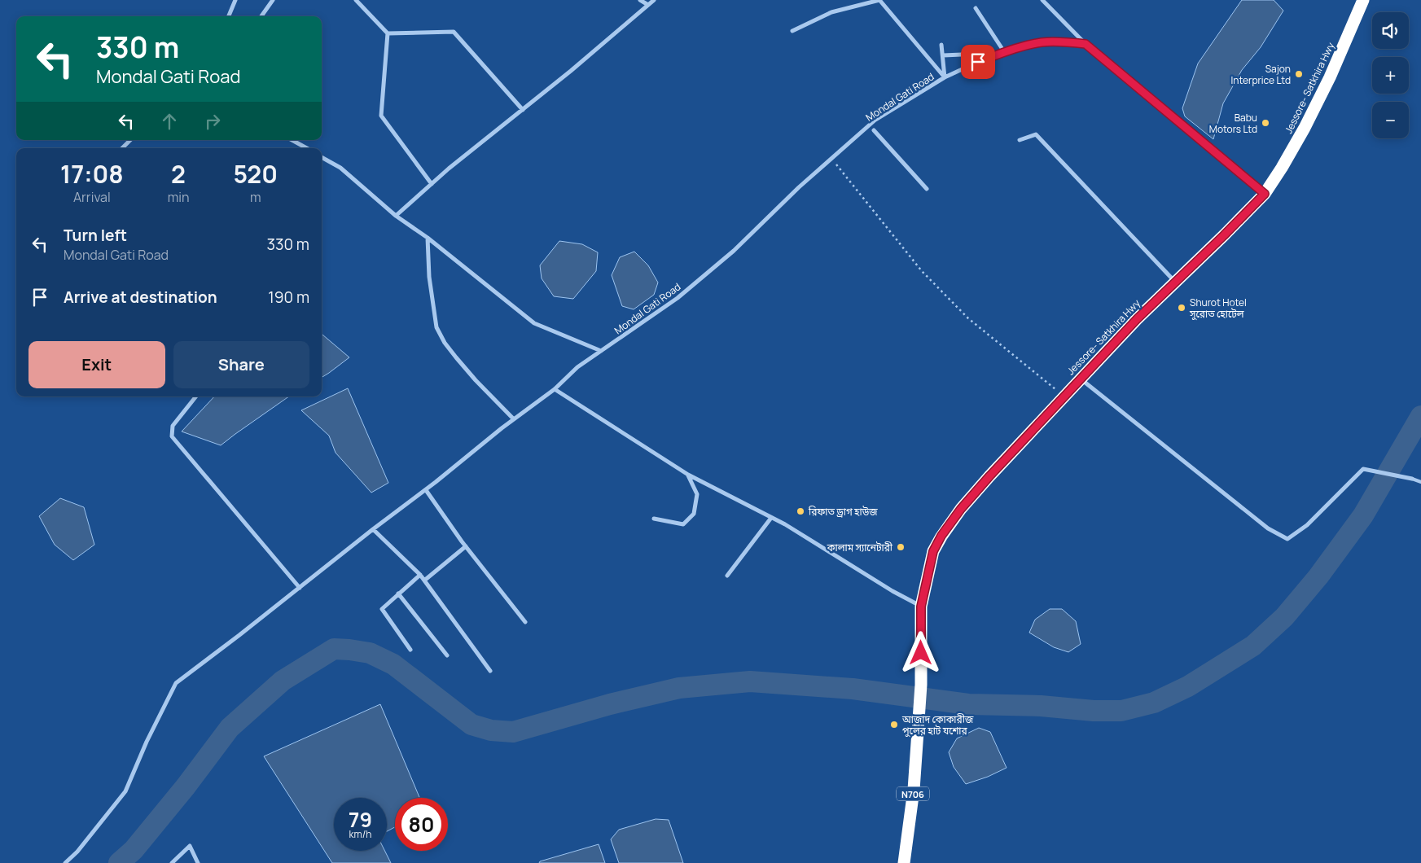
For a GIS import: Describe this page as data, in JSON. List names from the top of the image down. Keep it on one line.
{"streets":{"highway":["Jessore- Satkhira Hwy","N706"],"street":["Mondal Gati Road"]},"places":["Sajon Interprice Ltd","Babu Motors Ltd","Shurot Hotel সুরোত হোটেল","রিফাত ড্রাগ হাউজ","কালাম স্যানেটারী","আজাদ কোকারীজ পুলের হাট যশোর"],"page":{"map_buttons":["+","−"],"turn":["330 m","Mondal Gati Road"],"eta":["17:08","Arrival","2","min","520","m"],"list":[{"name":"Turn left","note":"Mondal Gati Road","value":"330 m"},{"name":"Arrive at destination","value":"190 m"}],"buttons":["Exit","Share"],"speed":"79 km/h","limit":"80"}}
